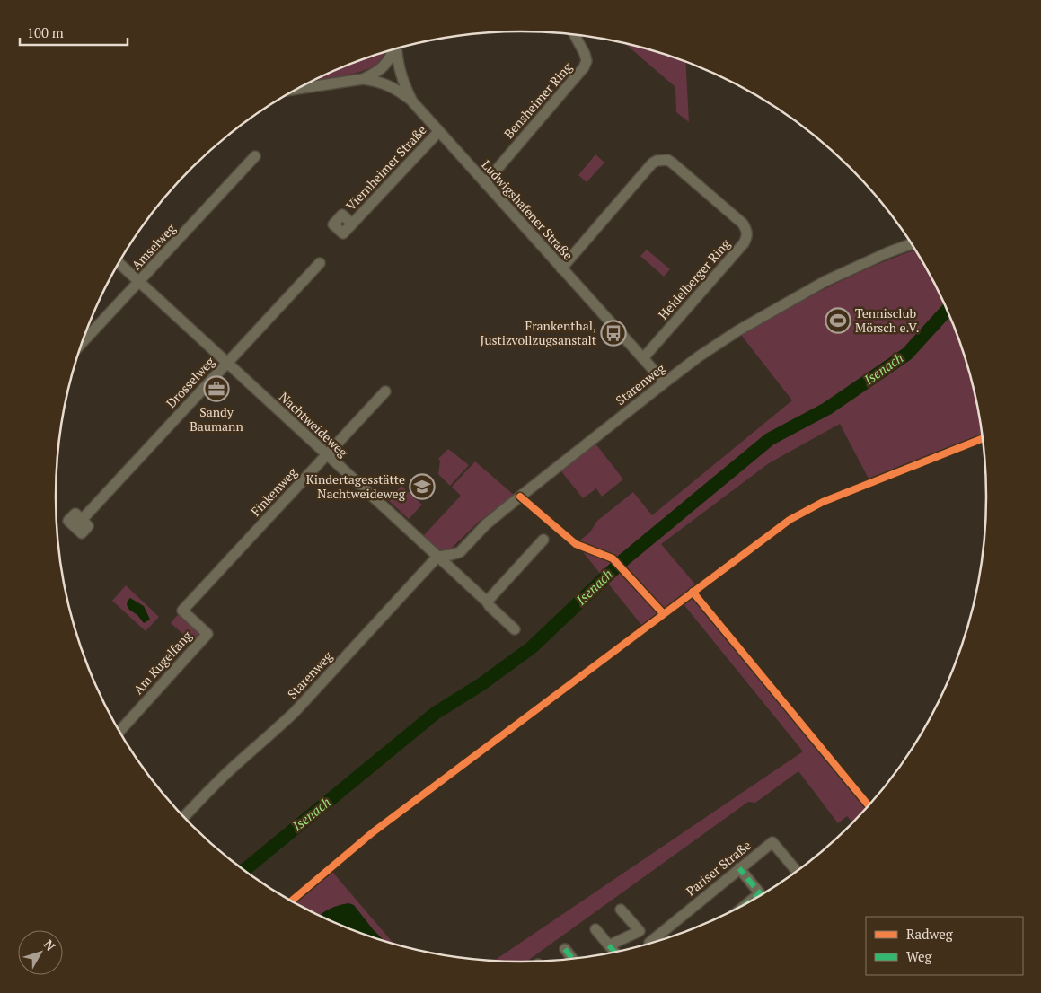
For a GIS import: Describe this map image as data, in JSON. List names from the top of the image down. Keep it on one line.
{"streets":{"street":["Bensheimer Ring","Viernheimer Straße","Ludwigshafener Straße","Amselweg","Heidelberger Ring","Drosselweg","Starenweg","Nachtweideweg","Finkenweg","Am Kugelfang","Pariser Straße"]},"crossings":[["Bensheimer Ring","Ludwigshafener Straße"],["Viernheimer Straße","Ludwigshafener Straße"],["Ludwigshafener Straße","Heidelberger Ring"],["Ludwigshafener Straße","Starenweg"],["Amselweg","Nachtweideweg"],["Drosselweg","Nachtweideweg"],["Starenweg","Nachtweideweg"],["Nachtweideweg","Finkenweg"],["Finkenweg","Am Kugelfang"]],"water":["Isenach"],"places":{"sports":["Tennisclub Mörsch e.V."],"bus stop":["Frankenthal, Justizvollzugsanstalt"],"office":["Sandy Baumann"],"school or university":["Kindertagesstätte Nachtweideweg"]},"legend":["Radweg","Weg"],"scale_bar":"100 m","north":"top right"}
